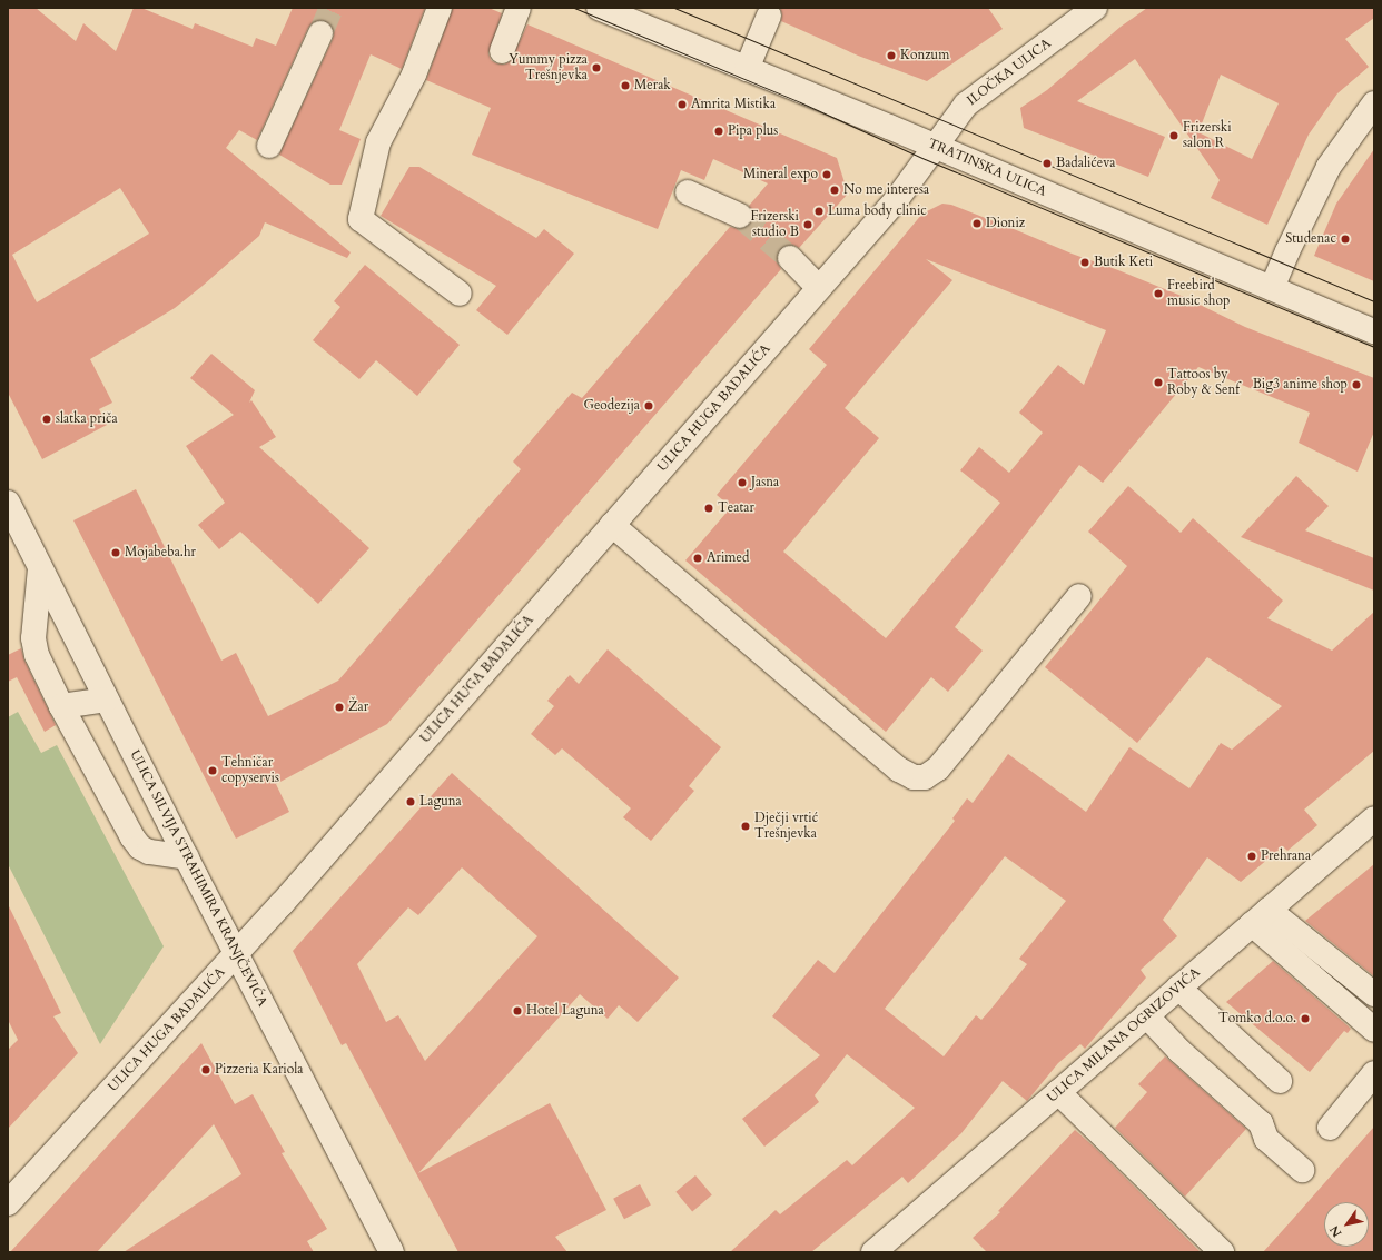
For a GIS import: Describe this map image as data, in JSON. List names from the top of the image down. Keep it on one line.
{"streets":{"street":["ILOČKA ULICA","TRATINSKA ULICA","ULICA HUGA BADALIĆA","ULICA SILVIJA STRAHIMIRA KRANJČEVIĆA","ULICA MILANA OGRIZOVIĆA"]},"crossings":[["ILOČKA ULICA","TRATINSKA ULICA"],["ILOČKA ULICA","ULICA HUGA BADALIĆA"],["TRATINSKA ULICA","ULICA HUGA BADALIĆA"],["ULICA HUGA BADALIĆA","ULICA SILVIJA STRAHIMIRA KRANJČEVIĆA"]],"places":["Konzum","Yummy pizza Trešnjevka","Merak","Amrita Mistika","Pipa plus","Frizerski salon R","Badalićeva","Mineral expo","No me interesa","Luma body clinic","Dioniz","Frizerski studio B","Studenac","Butik Keti","Freebird music shop","Tattoos by Roby & Senf","Big3 anime shop","Geodezija","slatka priča","Jasna","Teatar","Mojabeba.hr","Arimed","Žar","Tehničar copyservis","Laguna","Dječji vrtić Trešnjevka","Prehrana","Hotel Laguna","Tomko d.o.o.","Pizzeria Kariola"],"north":"bottom left"}
